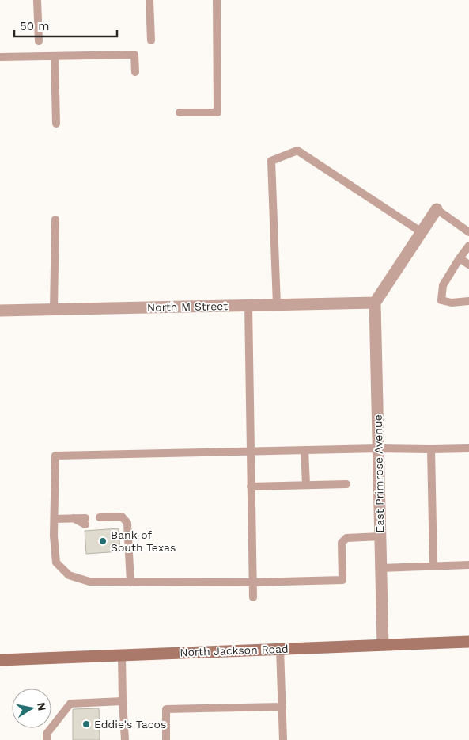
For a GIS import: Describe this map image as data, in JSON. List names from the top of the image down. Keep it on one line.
{"streets":{"main road":["North Jackson Road"],"street":["North M Street","East Primrose Avenue"]},"crossings":[["North M Street","East Primrose Avenue"],["East Primrose Avenue","North Jackson Road"]],"places":["Bank of South Texas","Eddie's Tacos"],"scale_bar":"50 m","north":"right"}
